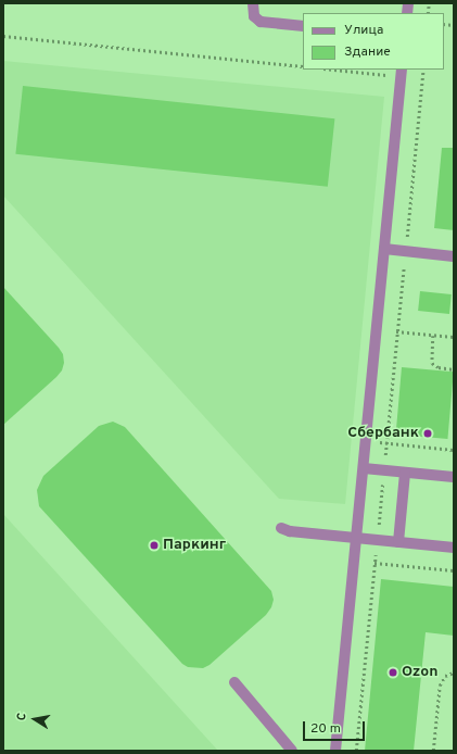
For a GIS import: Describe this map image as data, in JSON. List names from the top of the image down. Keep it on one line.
{"places":["Сбербанк","Паркинг","Ozon"],"legend":["Улица","Здание"],"scale_bar":"20 m","north":"left"}
